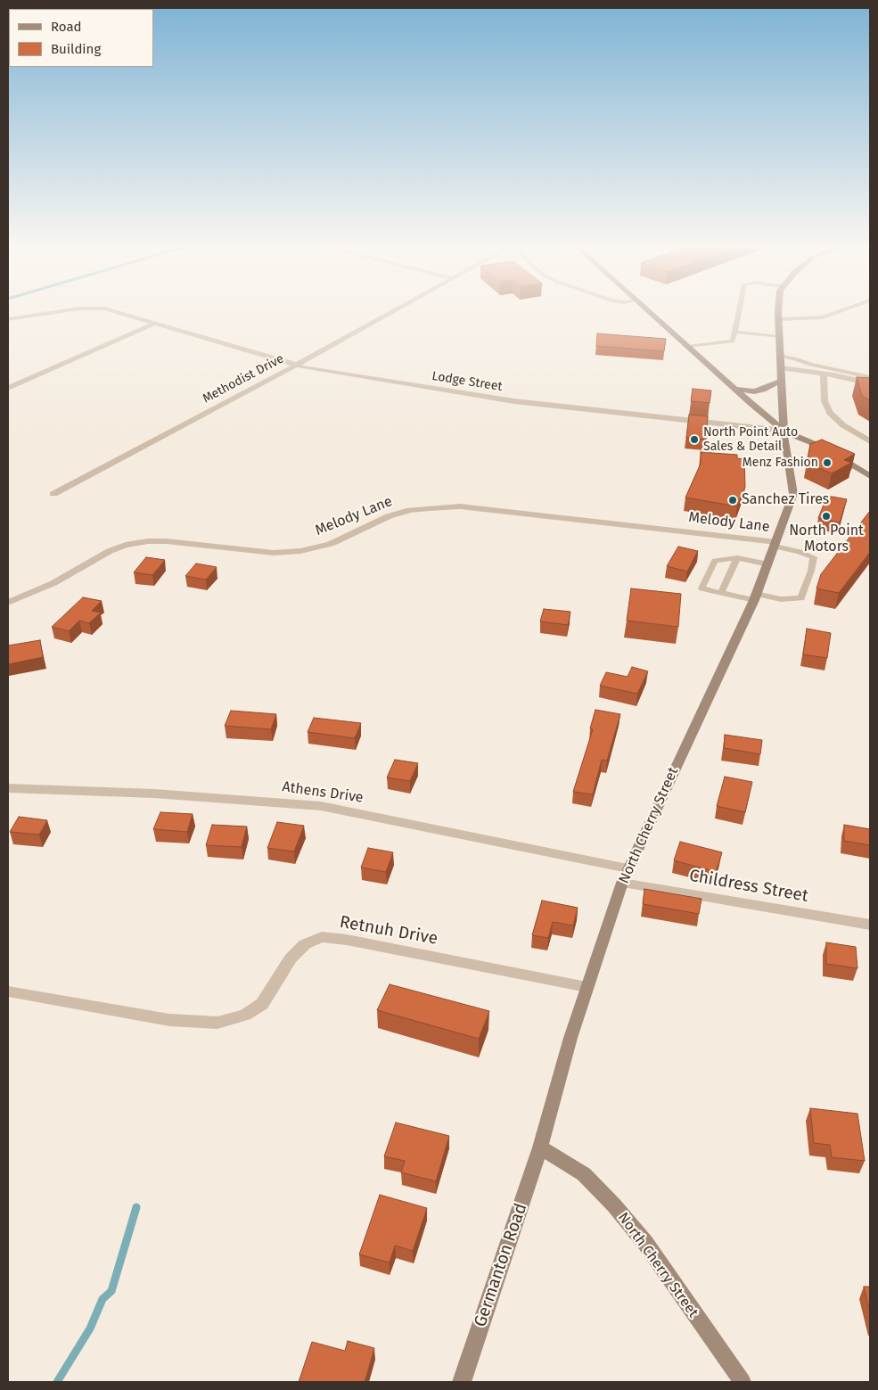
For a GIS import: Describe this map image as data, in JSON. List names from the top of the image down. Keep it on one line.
{"streets":{"main road":["North Cherry Street","Germanton Road"],"street":["Methodist Drive","Lodge Street","Melody Lane","Athens Drive","Childress Street","Retnuh Drive"]},"crossings":[["Methodist Drive","Lodge Street"],["Lodge Street","North Cherry Street"],["Melody Lane","North Cherry Street"],["Athens Drive","North Cherry Street"],["North Cherry Street","Childress Street"],["North Cherry Street","Retnuh Drive"],["North Cherry Street","Germanton Road"]],"places":["North Point Auto Sales & Detail","Menz Fashion","Sanchez Tires","North Point Motors"],"legend":["Road","Building"]}
